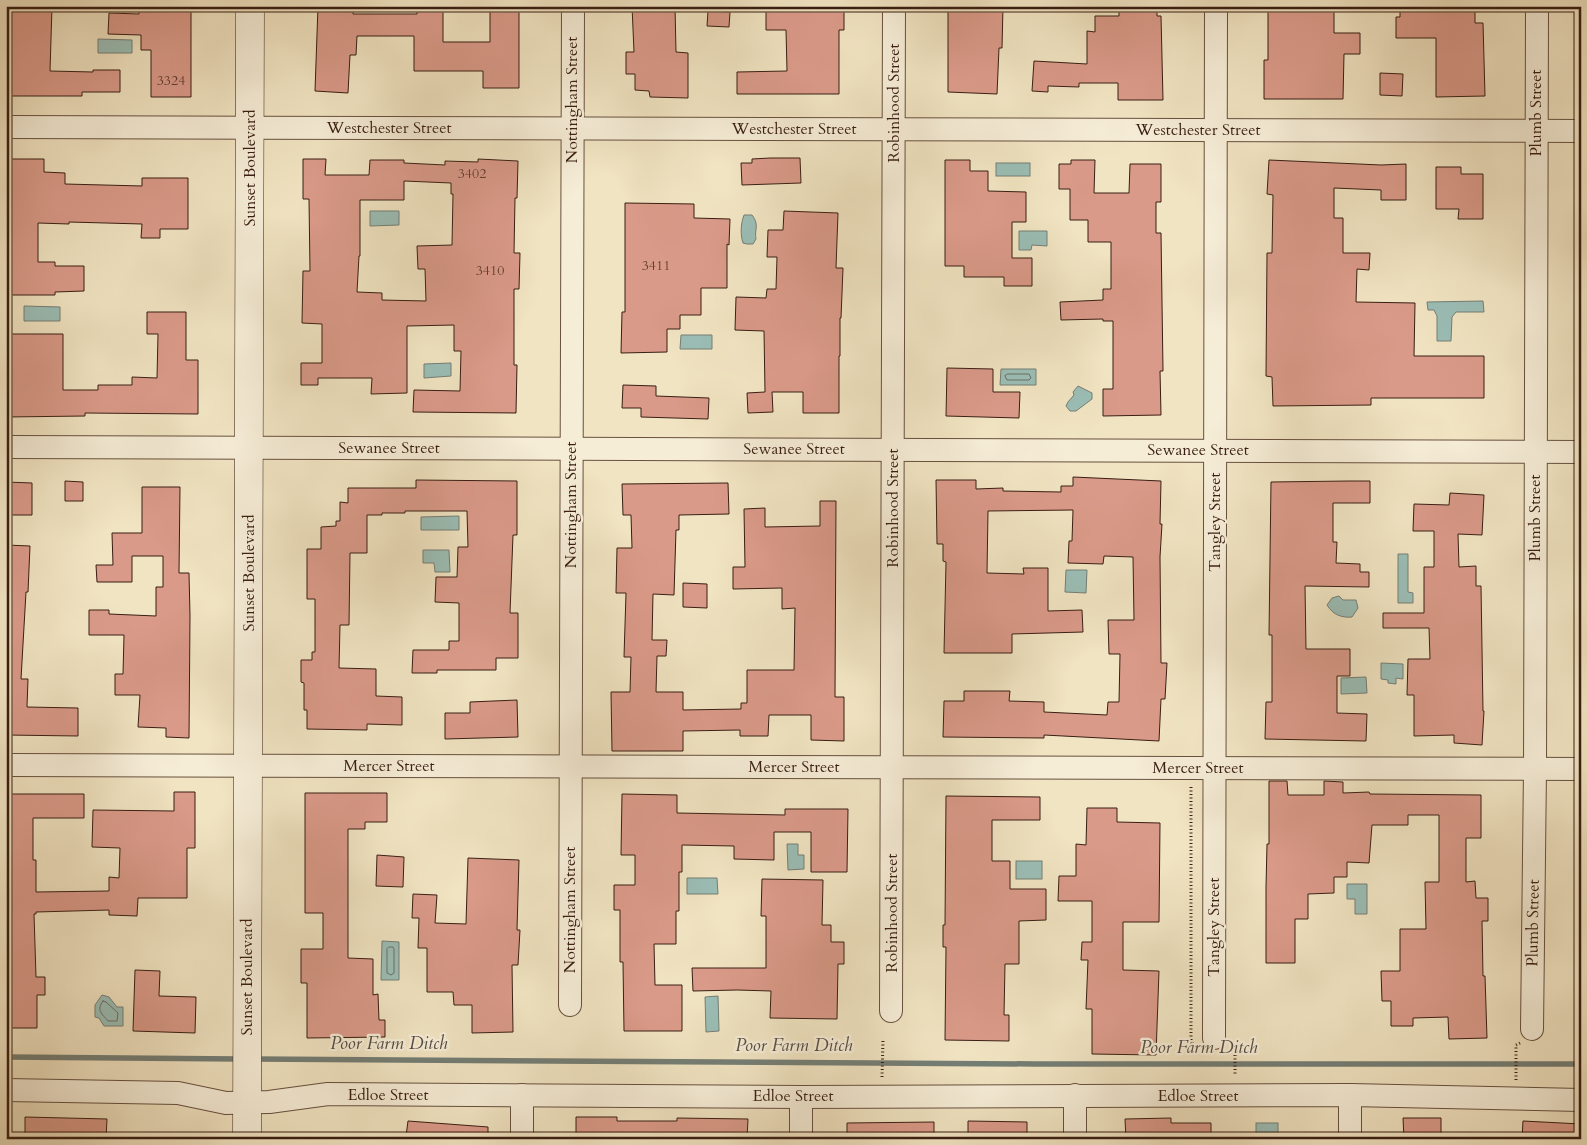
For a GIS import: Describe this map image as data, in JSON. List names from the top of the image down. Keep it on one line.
{"streets":{"street":["Nottingham Street","Robinhood Street","Plumb Street","Westchester Street","Sunset Boulevard","Sewanee Street","Tangley Street","Mercer Street","Edloe Street"]},"crossings":[["Nottingham Street","Westchester Street"],["Nottingham Street","Sewanee Street"],["Nottingham Street","Mercer Street"],["Robinhood Street","Westchester Street"],["Robinhood Street","Sewanee Street"],["Robinhood Street","Mercer Street"],["Plumb Street","Westchester Street"],["Plumb Street","Sewanee Street"],["Plumb Street","Mercer Street"],["Westchester Street","Sunset Boulevard"],["Westchester Street","Tangley Street"],["Sunset Boulevard","Sewanee Street"],["Sunset Boulevard","Mercer Street"],["Sunset Boulevard","Edloe Street"],["Sewanee Street","Tangley Street"],["Tangley Street","Mercer Street"]],"water":["Poor Farm Ditch"],"house_numbers":["3324","3402","3411","3410"]}
